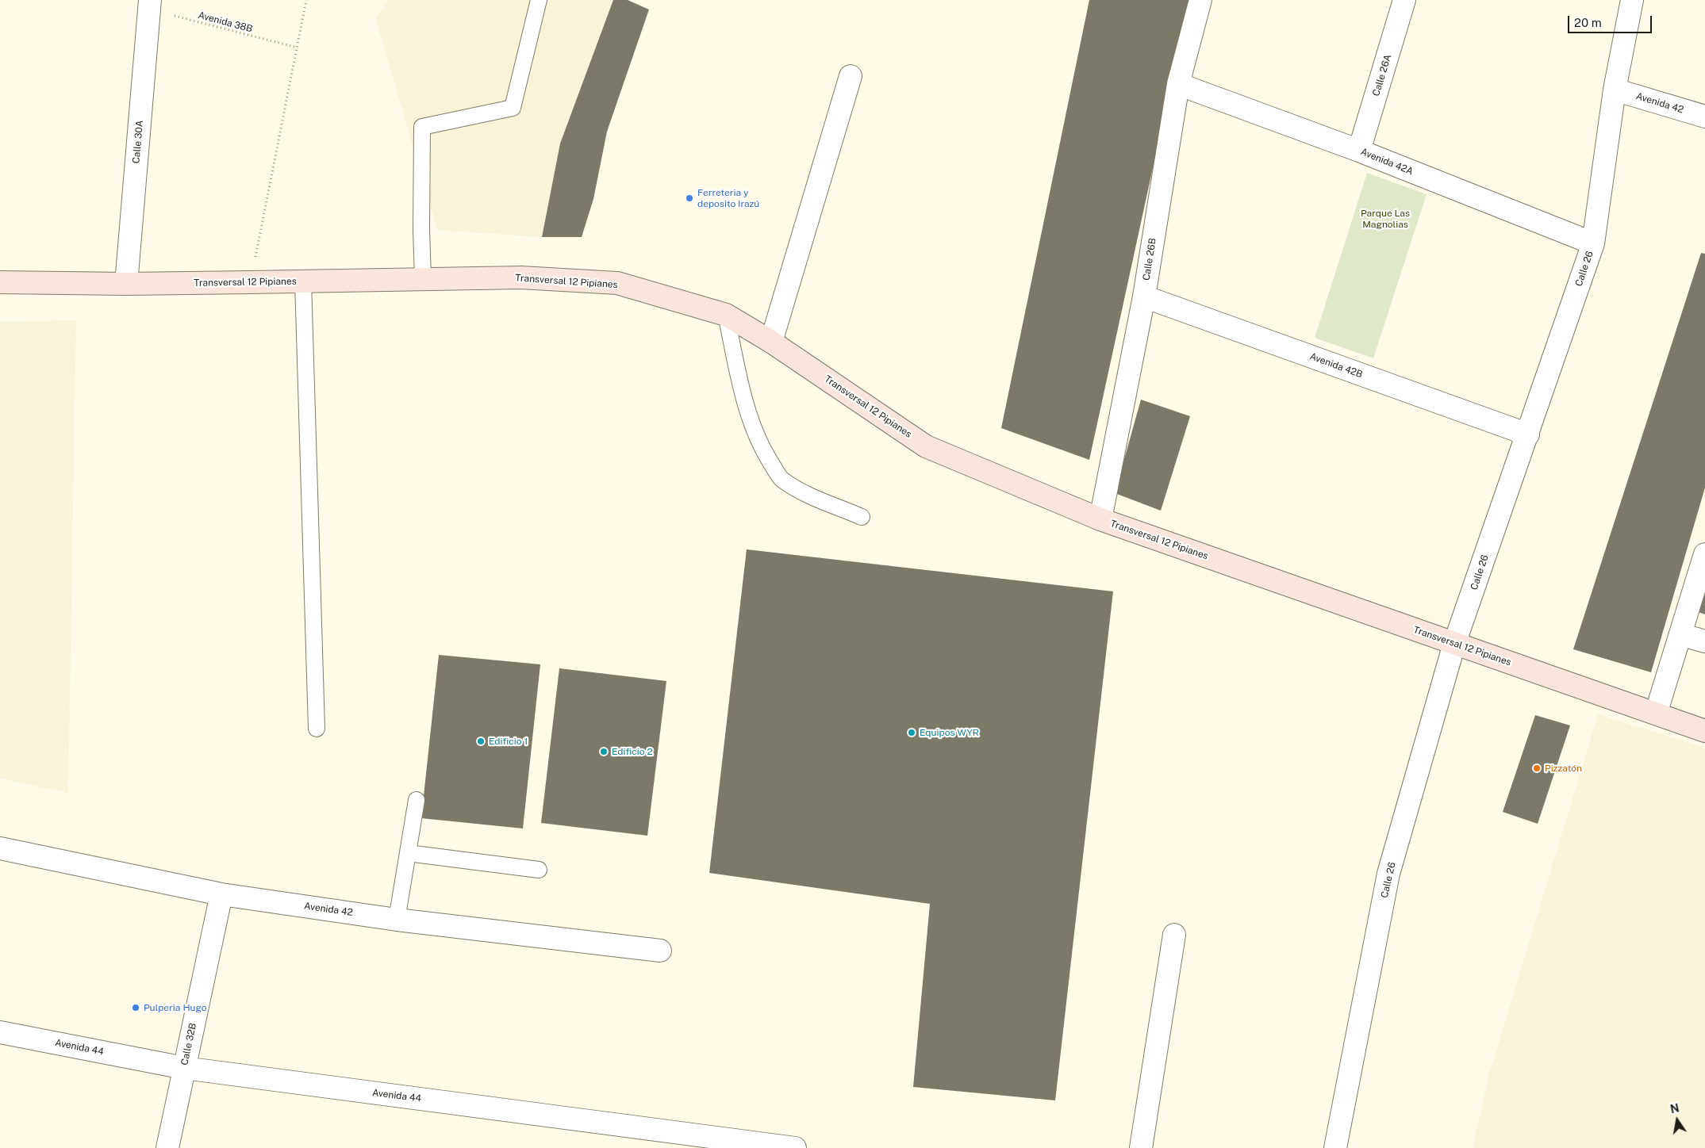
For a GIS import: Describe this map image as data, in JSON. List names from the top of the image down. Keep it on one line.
{"streets":{"street":["Calle 26A","Avenida 42","Calle 30A","Avenida 42A","Calle 26B","Calle 26","Transversal 12 Pipianes","Avenida 42B","Calle 32B","Avenida 44"],"path":["Avenida 38B"]},"crossings":[["Avenida 38B","Calle 30A"],["Calle 26A","Avenida 42A"],["Avenida 42","Calle 26"],["Avenida 42","Calle 32B"],["Calle 30A","Transversal 12 Pipianes"],["Avenida 42A","Calle 26B"],["Avenida 42A","Calle 26"],["Calle 26B","Transversal 12 Pipianes"],["Calle 26B","Avenida 42B"],["Calle 26","Transversal 12 Pipianes"],["Calle 26","Avenida 42B"],["Calle 32B","Avenida 44"]],"parks":["Parque Las Magnolias"],"places":["Ferreteria y deposito Irazú","Equipos WYR","Edificio 1","Edificio 2","Pizzatón","Pulperia Hugo"],"scale_bar":"20 m","north":"top"}
